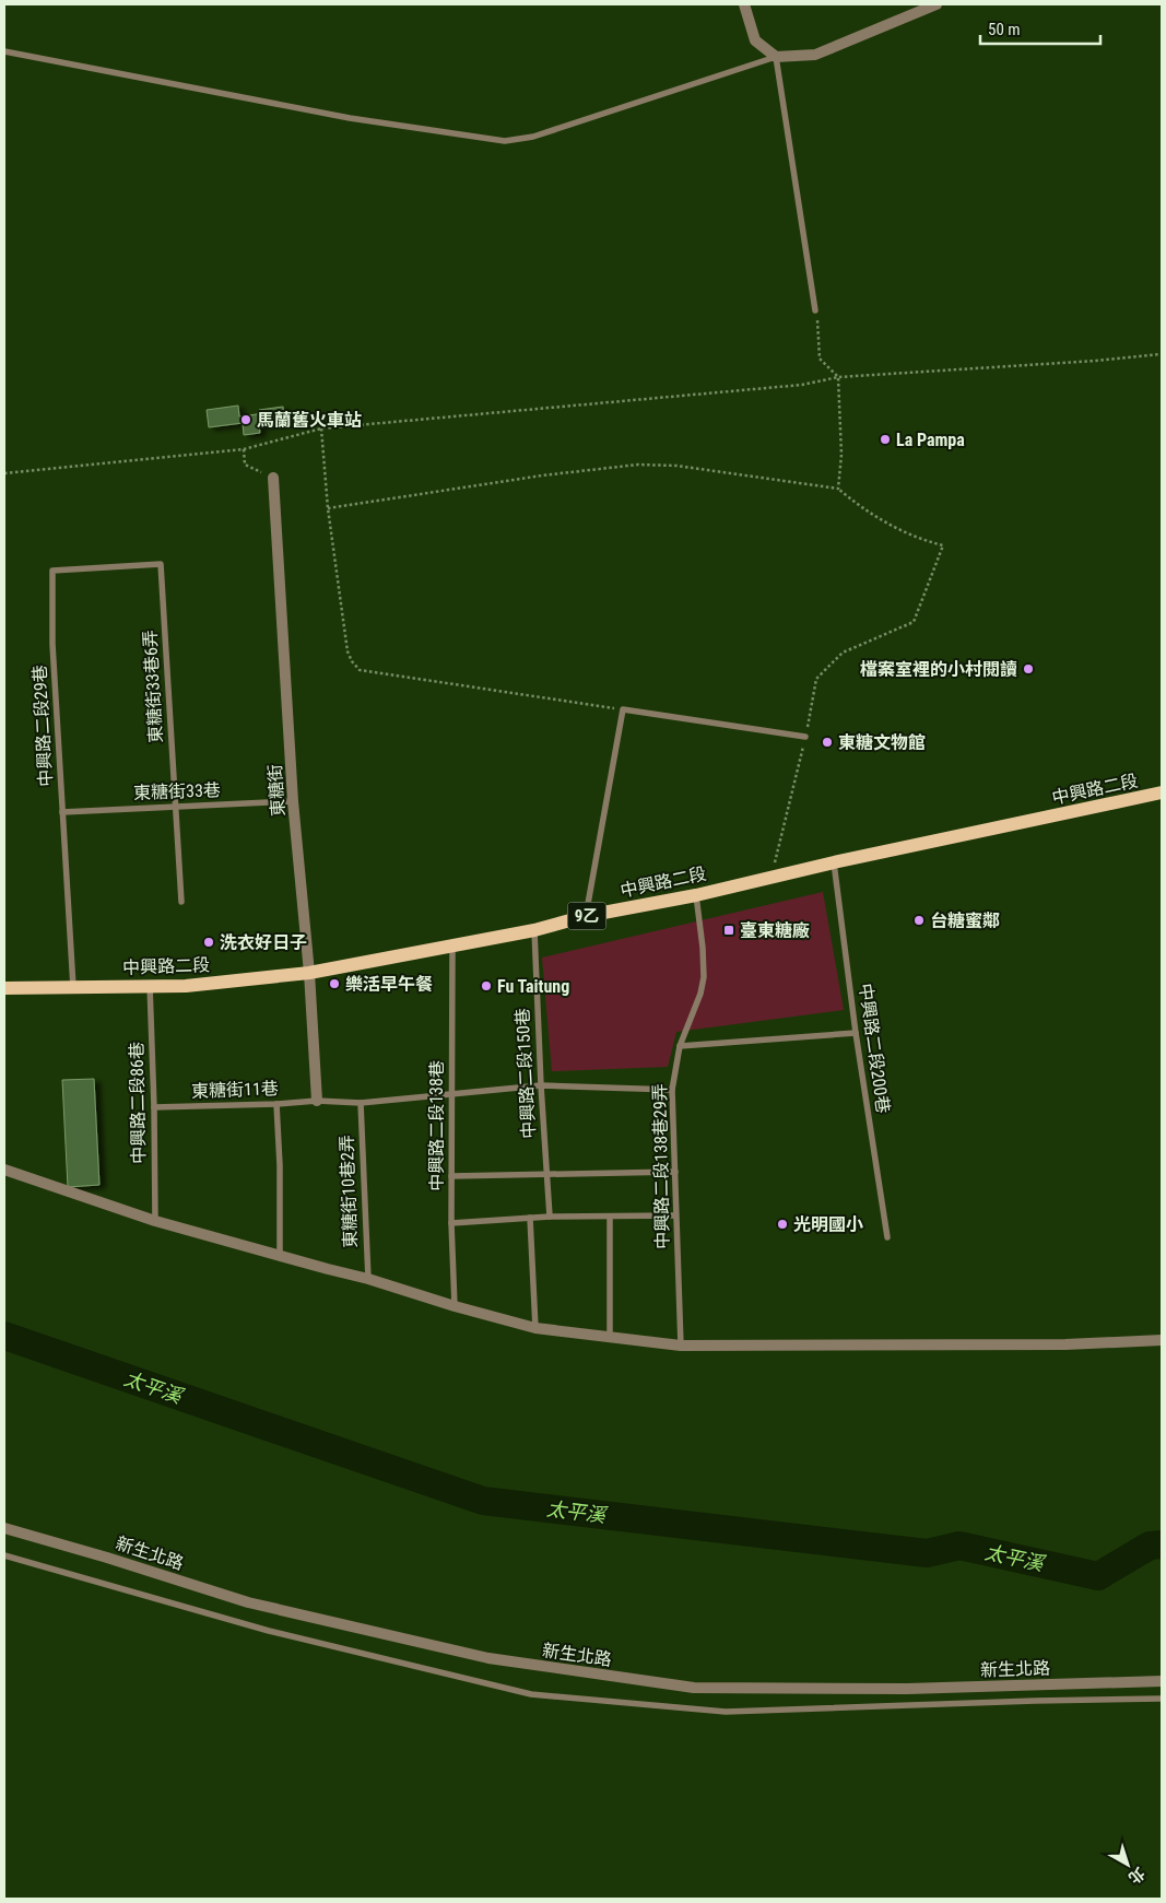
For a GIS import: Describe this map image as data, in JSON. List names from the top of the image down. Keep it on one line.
{"streets":{"main road":["中興路二段","9乙"],"street":["東糖街","新生北路"],"lane":["東糖街33巷6弄","中興路二段29巷","東糖街33巷","中興路二段200巷","中興路二段150巷","東糖街11巷","中興路二段86巷","中興路二段138巷","中興路二段138巷29弄","東糖街10巷2弄"]},"crossings":[["東糖街33巷6弄","中興路二段29巷"],["東糖街33巷6弄","東糖街33巷"],["中興路二段29巷","中興路二段"],["中興路二段29巷","東糖街33巷"],["中興路二段","東糖街"],["中興路二段","中興路二段200巷"],["中興路二段","中興路二段150巷"],["中興路二段","中興路二段86巷"],["中興路二段","中興路二段138巷"],["中興路二段","中興路二段138巷29弄"],["東糖街","東糖街33巷"],["東糖街","東糖街11巷"],["中興路二段150巷","東糖街11巷"],["東糖街11巷","中興路二段86巷"],["東糖街11巷","中興路二段138巷"],["東糖街11巷","中興路二段138巷29弄"],["東糖街11巷","東糖街10巷2弄"]],"water":["太平溪"],"places":{"other":["馬蘭舊火車站","La Pampa","檔案室裡的小村閱讀","東糖文物館","台糖蜜鄰","洗衣好日子","樂活早午餐","Fu Taitung","光明國小"],"transit":["臺東糖廠"]},"scale_bar":"50 m","north":"bottom right"}
